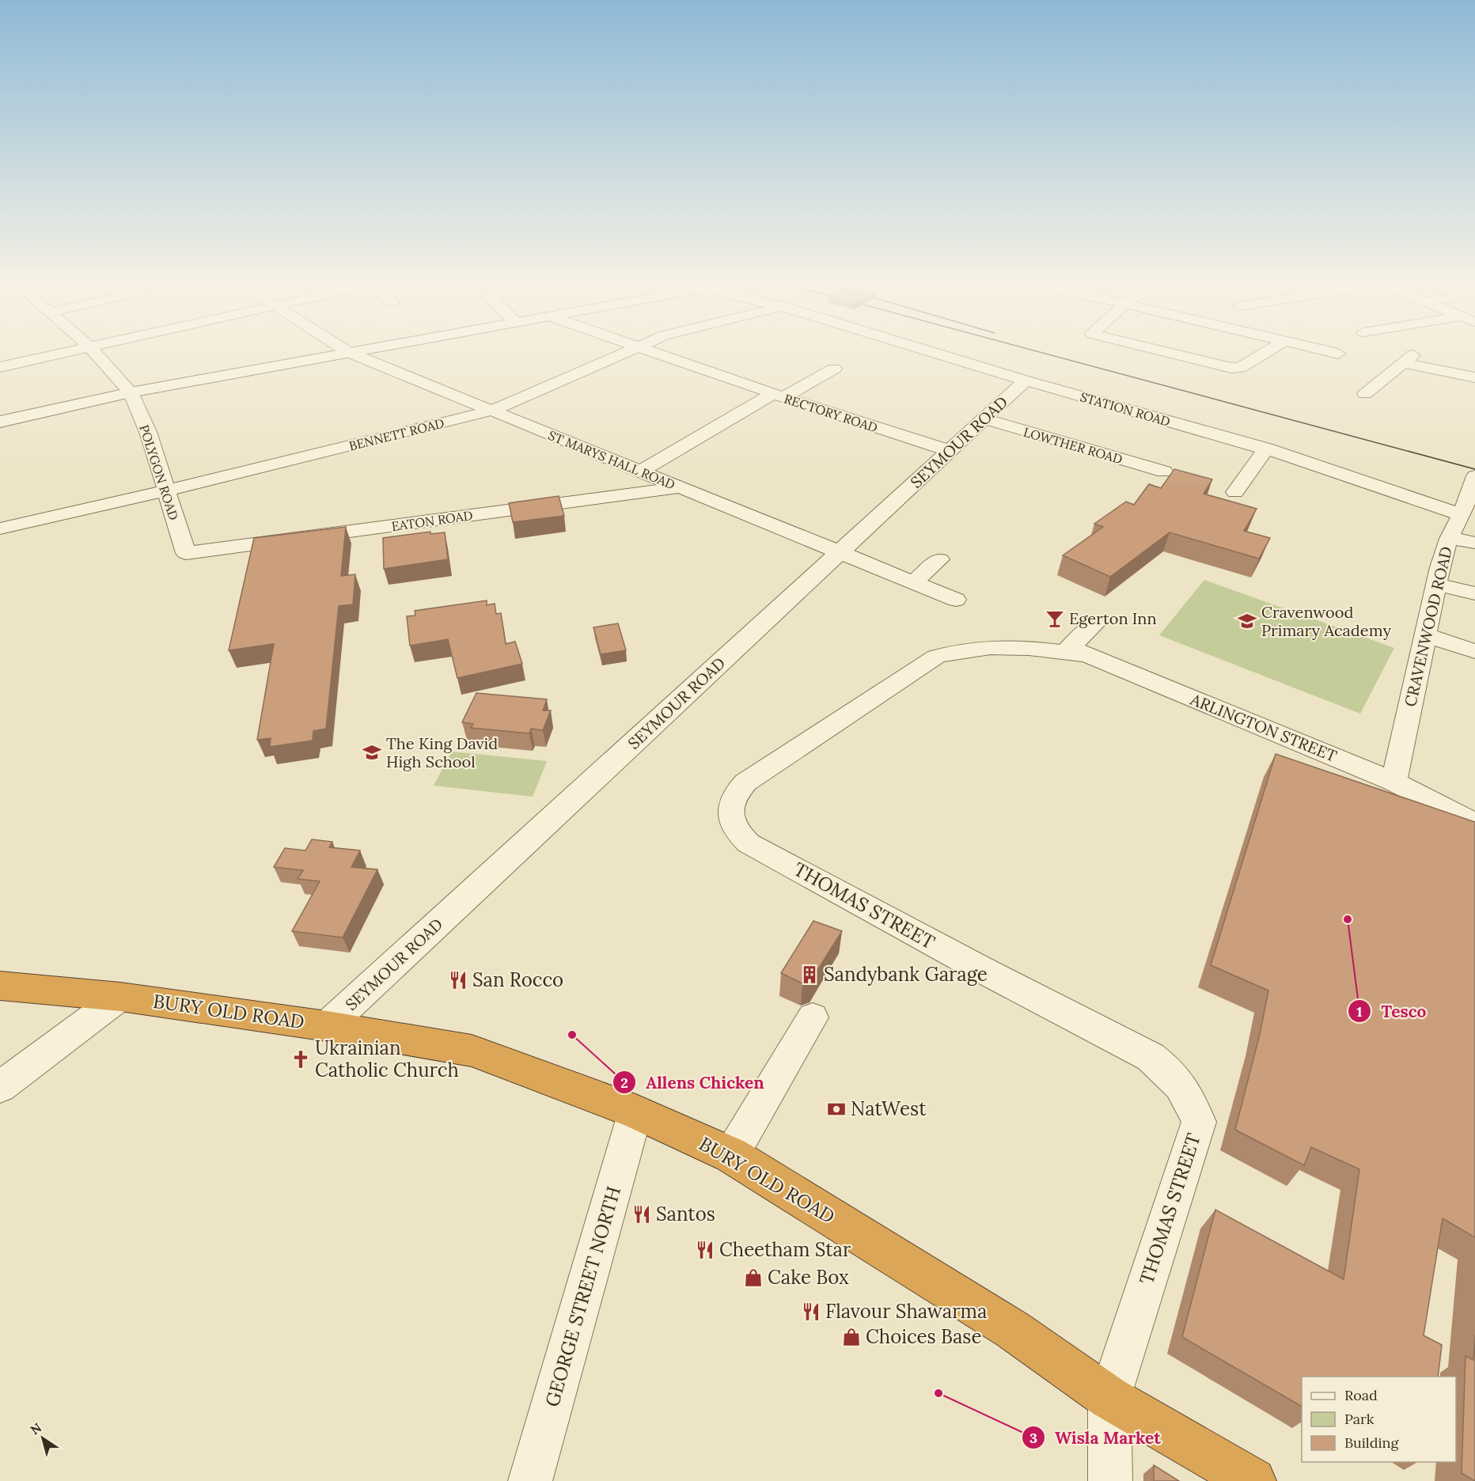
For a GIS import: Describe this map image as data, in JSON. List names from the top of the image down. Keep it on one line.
{"streets":{"highway":["BURY OLD ROAD"],"street":["STATION ROAD","RECTORY ROAD","BENNETT ROAD","SEYMOUR ROAD","LOWTHER ROAD","ST MARYS HALL ROAD","POLYGON ROAD","EATON ROAD","CRAVENWOOD ROAD","ARLINGTON STREET","THOMAS STREET","GEORGE STREET NORTH"]},"crossings":[["STATION ROAD","SEYMOUR ROAD"],["STATION ROAD","CRAVENWOOD ROAD"],["RECTORY ROAD","SEYMOUR ROAD"],["BENNETT ROAD","ST MARYS HALL ROAD"],["BENNETT ROAD","POLYGON ROAD"],["SEYMOUR ROAD","LOWTHER ROAD"],["SEYMOUR ROAD","ST MARYS HALL ROAD"],["SEYMOUR ROAD","BURY OLD ROAD"],["ST MARYS HALL ROAD","EATON ROAD"],["POLYGON ROAD","EATON ROAD"],["CRAVENWOOD ROAD","ARLINGTON STREET"],["ARLINGTON STREET","THOMAS STREET"],["THOMAS STREET","BURY OLD ROAD"],["BURY OLD ROAD","GEORGE STREET NORTH"]],"places":{"bar":["Egerton Inn"],"school or university":["Cravenwood Primary Academy","The King David High School"],"other":["Tesco","Allens Chicken","Wisla Market"],"building":["Sandybank Garage"],"restaurant":["San Rocco","Santos","Cheetham Star","Flavour Shawarma"],"church":["Ukrainian Catholic Church"],"bank":["NatWest"],"shop":["Cake Box","Choices Base"]},"legend":["Road","Park","Building"],"north":"top left"}
